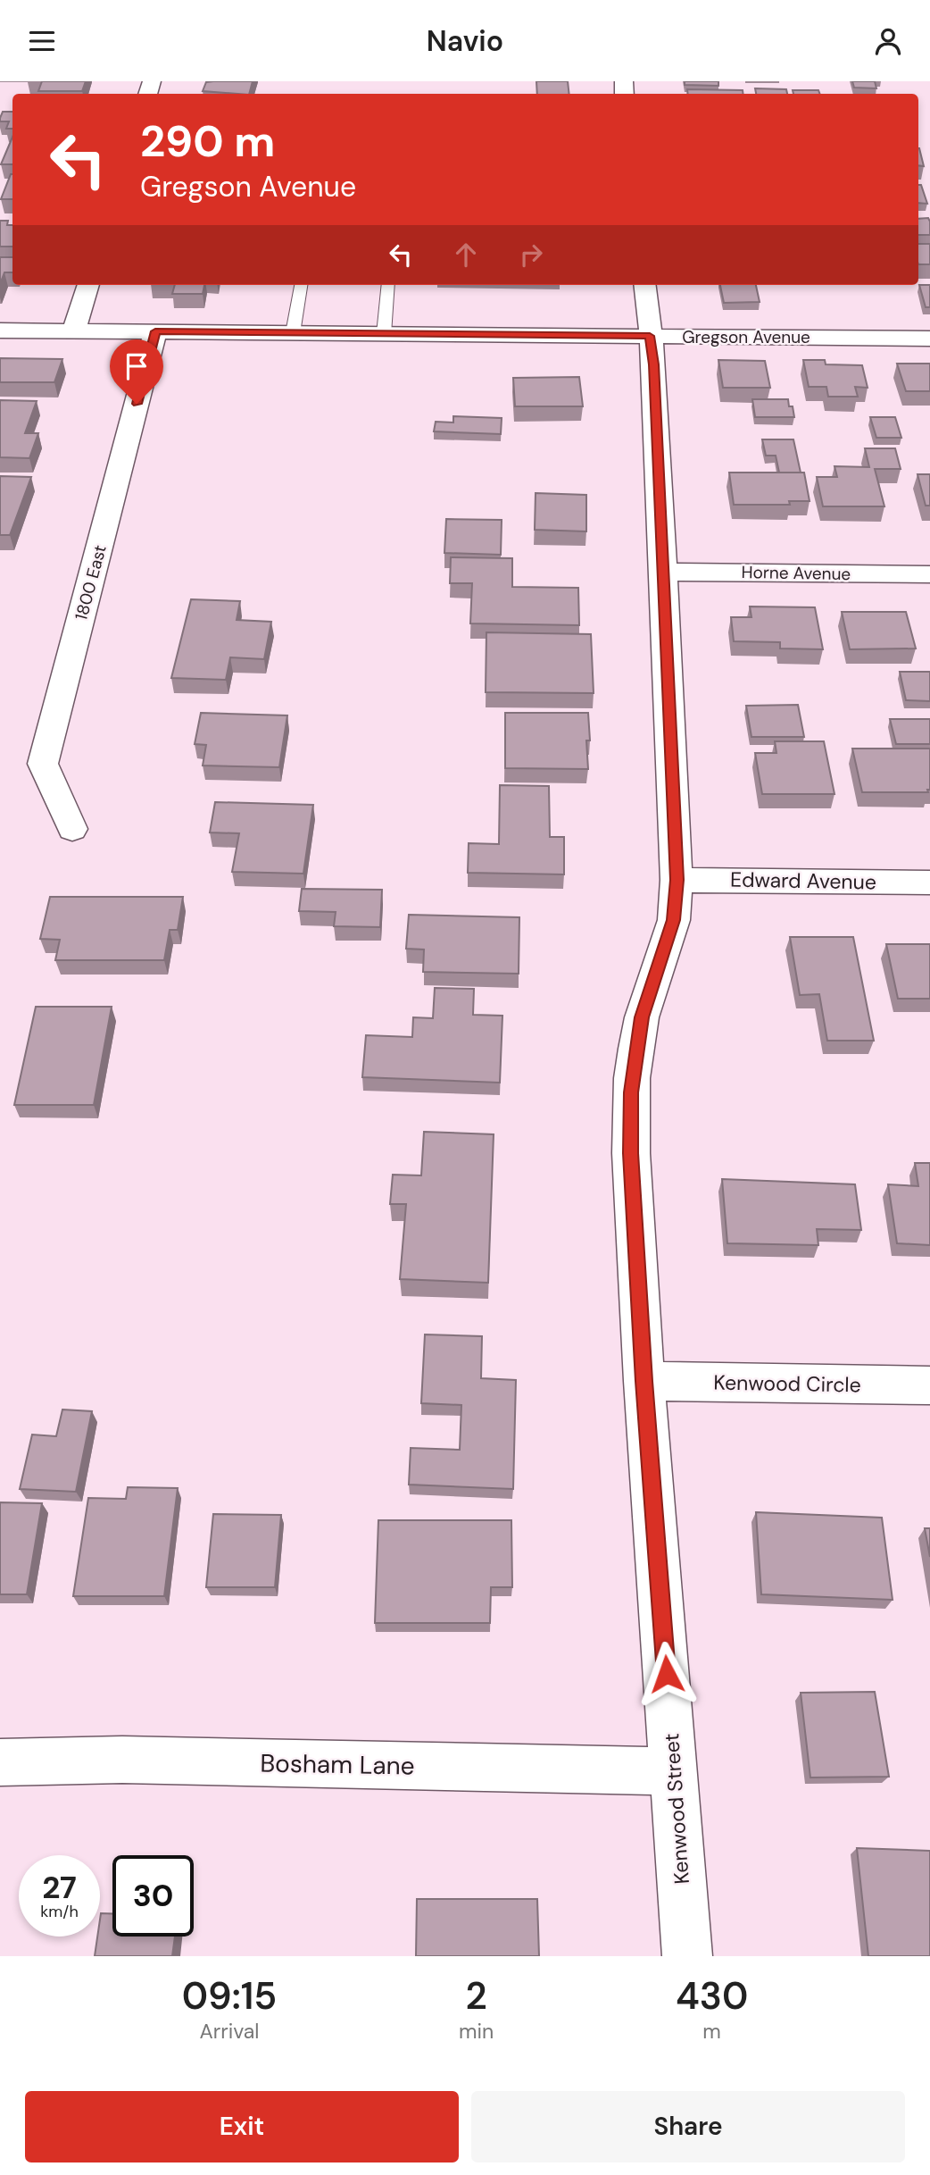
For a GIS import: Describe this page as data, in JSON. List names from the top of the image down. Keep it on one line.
{"streets":{"street":["Gregson Avenue","Horne Avenue","1800 East","Edward Avenue","Kenwood Circle","Bosham Lane","Kenwood Street"]},"crossings":[["Gregson Avenue","1800 East"],["Gregson Avenue","Kenwood Street"],["Horne Avenue","Kenwood Street"],["Edward Avenue","Kenwood Street"],["Kenwood Circle","Kenwood Street"],["Bosham Lane","Kenwood Street"]],"page":{"header":"Navio","turn":["290 m","Gregson Avenue"],"speed":"27 km/h","limit":"30","eta":["09:15","Arrival","2","min","430","m"],"buttons":["Exit","Share"]}}
